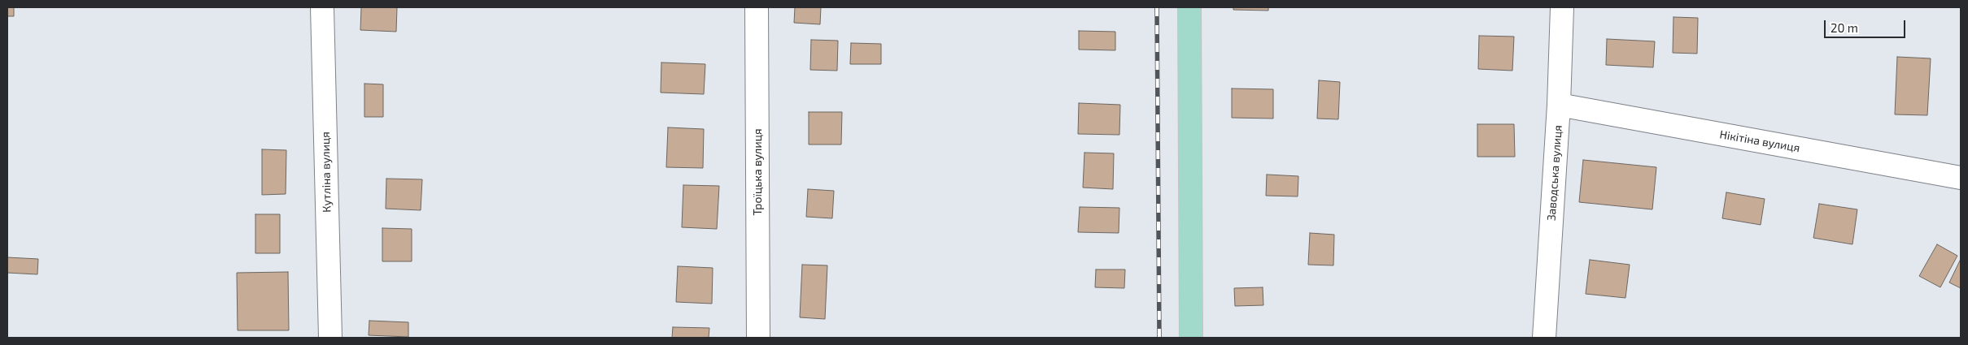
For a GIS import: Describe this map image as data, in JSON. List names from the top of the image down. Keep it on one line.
{"streets":{"street":["Нікітіна вулиця","Кутліна вулиця","Троїцька вулиця","Заводська вулиця"]},"crossings":[["Нікітіна вулиця","Заводська вулиця"]],"scale_bar":"20 m"}
